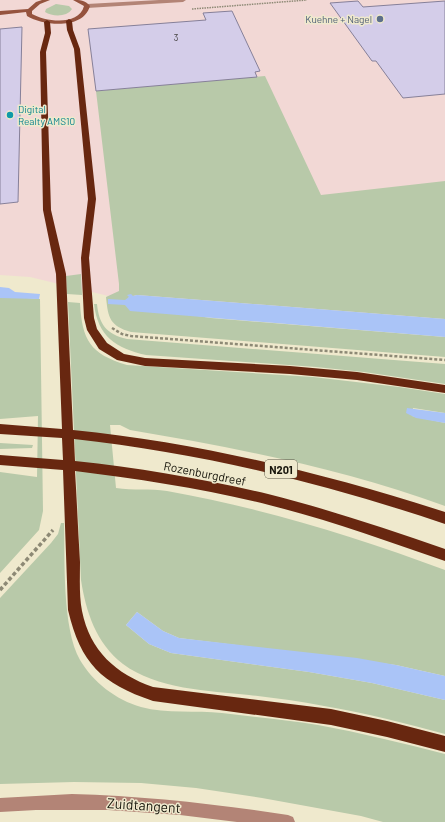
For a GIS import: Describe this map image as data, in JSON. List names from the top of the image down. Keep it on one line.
{"streets":{"highway":["N201","Rozenburgdreef"],"street":["Zuidtangent"]},"places":["Kuehne + Nagel","Digital Realty AMS10"],"house_numbers":["3"]}
